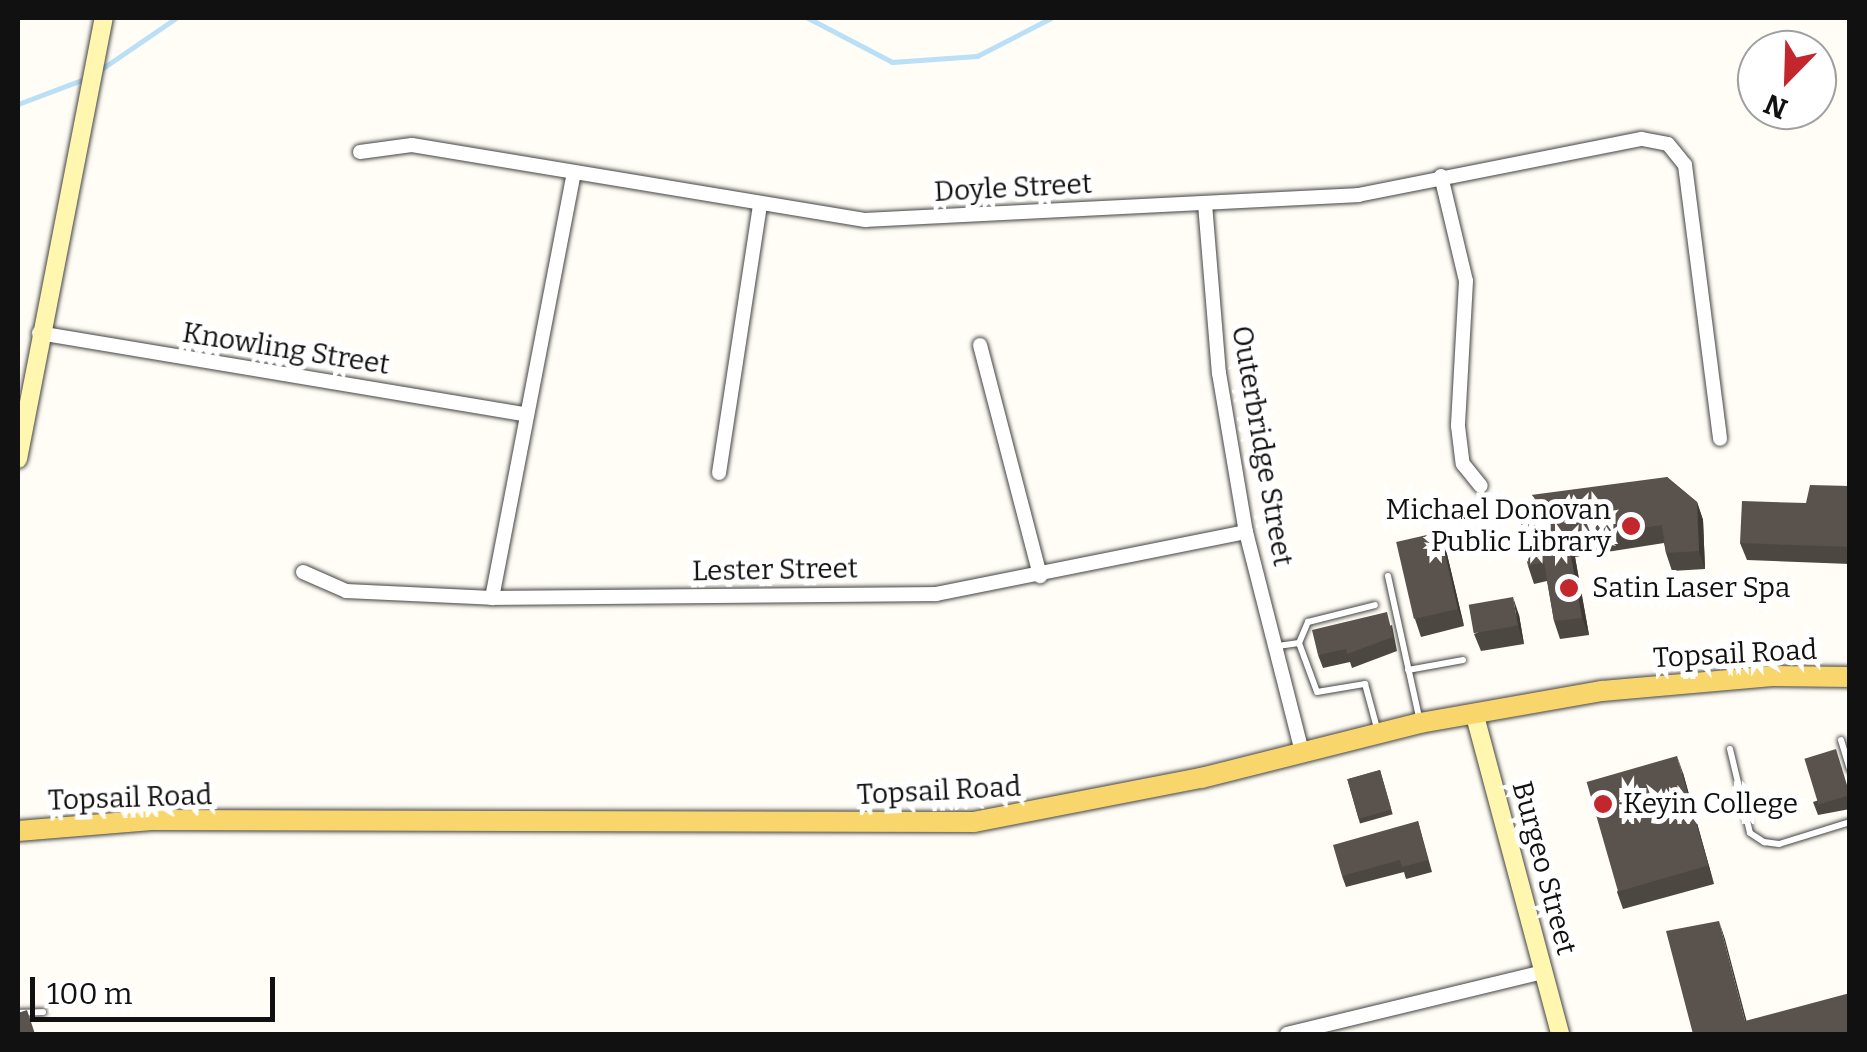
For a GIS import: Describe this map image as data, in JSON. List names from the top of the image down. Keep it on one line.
{"streets":{"main road":["Topsail Road","Burgeo Street"],"street":["Doyle Street","Knowling Street","Outerbridge Street","Lester Street"]},"crossings":[["Doyle Street","Outerbridge Street"],["Outerbridge Street","Lester Street"],["Outerbridge Street","Topsail Road"],["Topsail Road","Burgeo Street"]],"places":["Michael Donovan Public Library","Satin Laser Spa","Keyin College"],"scale_bar":"100 m","north":"bottom left"}
